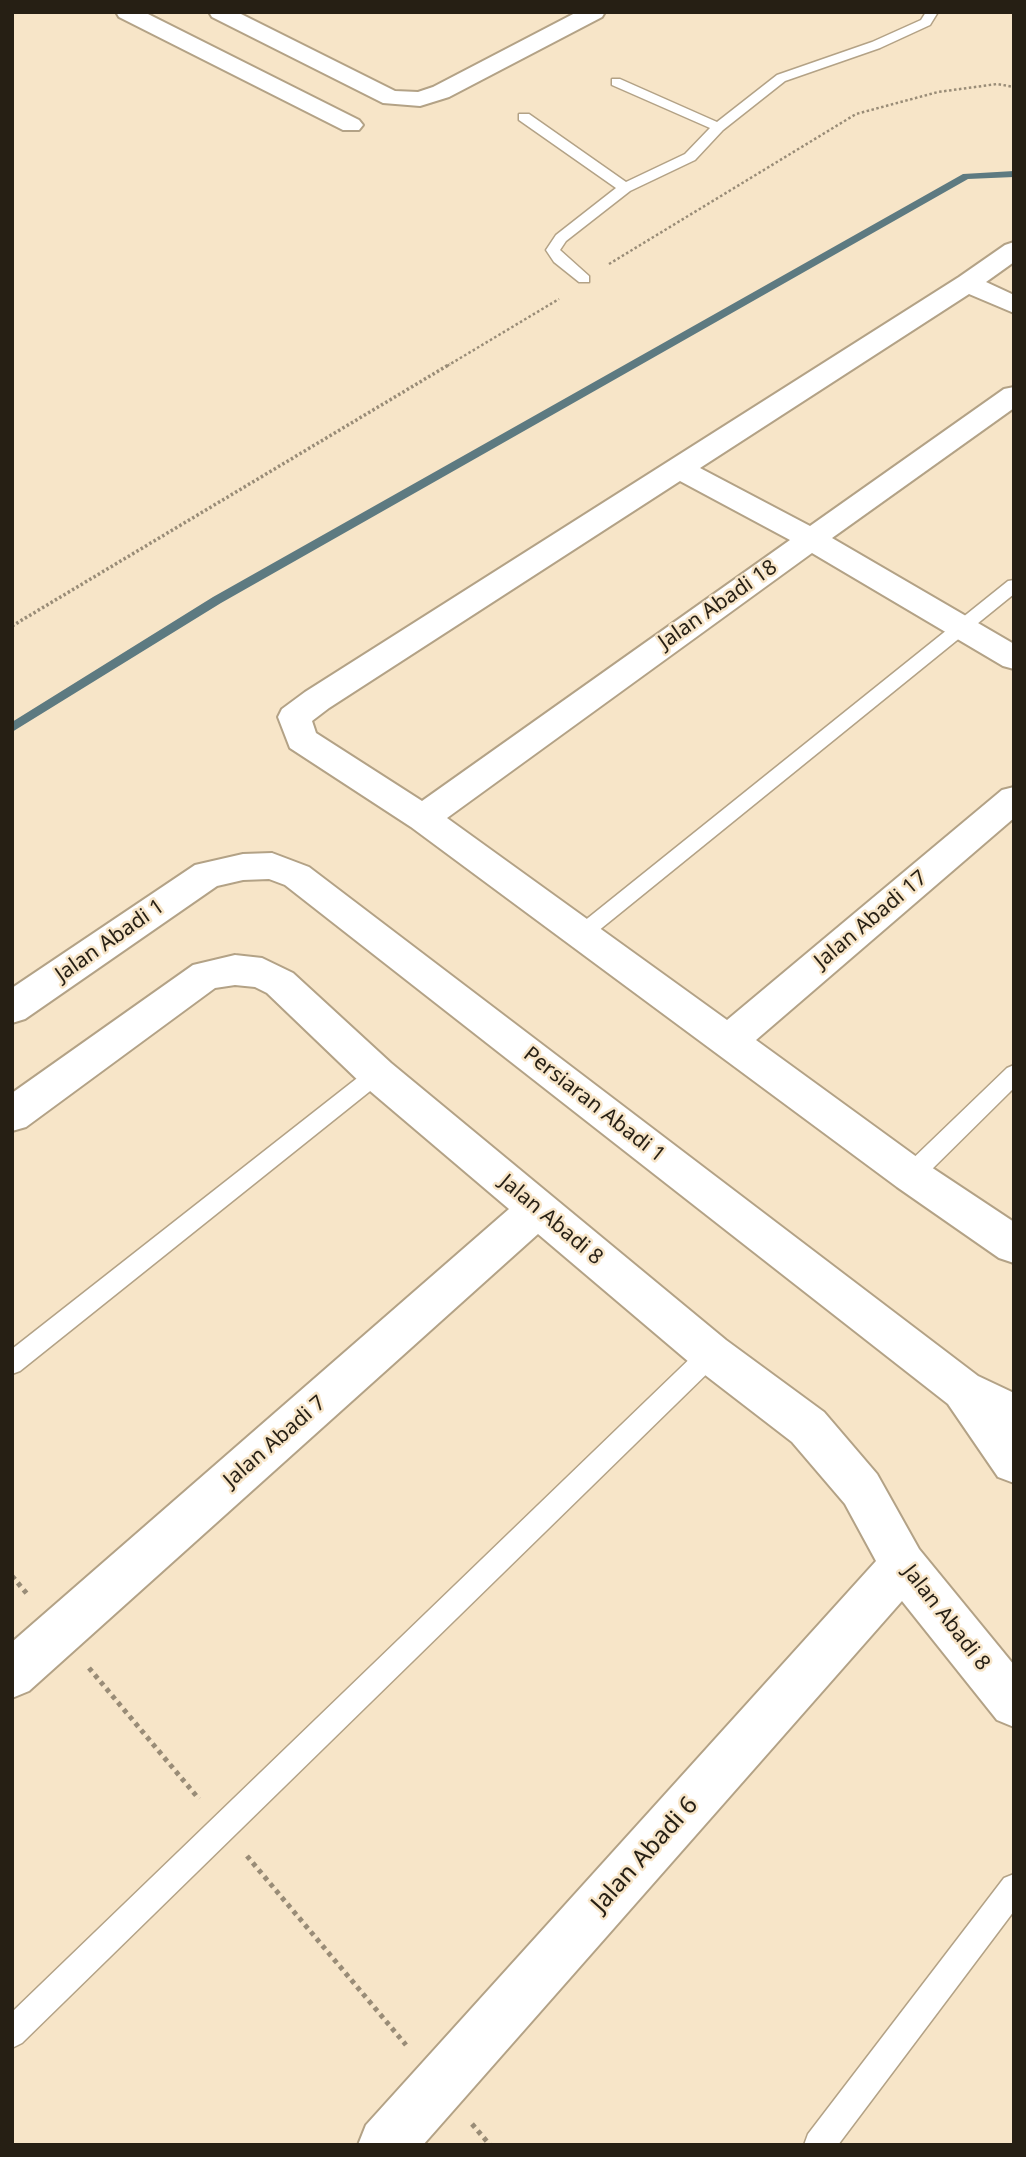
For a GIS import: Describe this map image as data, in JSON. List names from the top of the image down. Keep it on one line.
{"streets":{"street":["Jalan Abadi 18","Jalan Abadi 17","Jalan Abadi 1","Persiaran Abadi 1","Jalan Abadi 8","Jalan Abadi 7","Jalan Abadi 6"]},"crossings":[["Jalan Abadi 1","Persiaran Abadi 1"],["Jalan Abadi 8","Jalan Abadi 7"],["Jalan Abadi 8","Jalan Abadi 6"]]}
